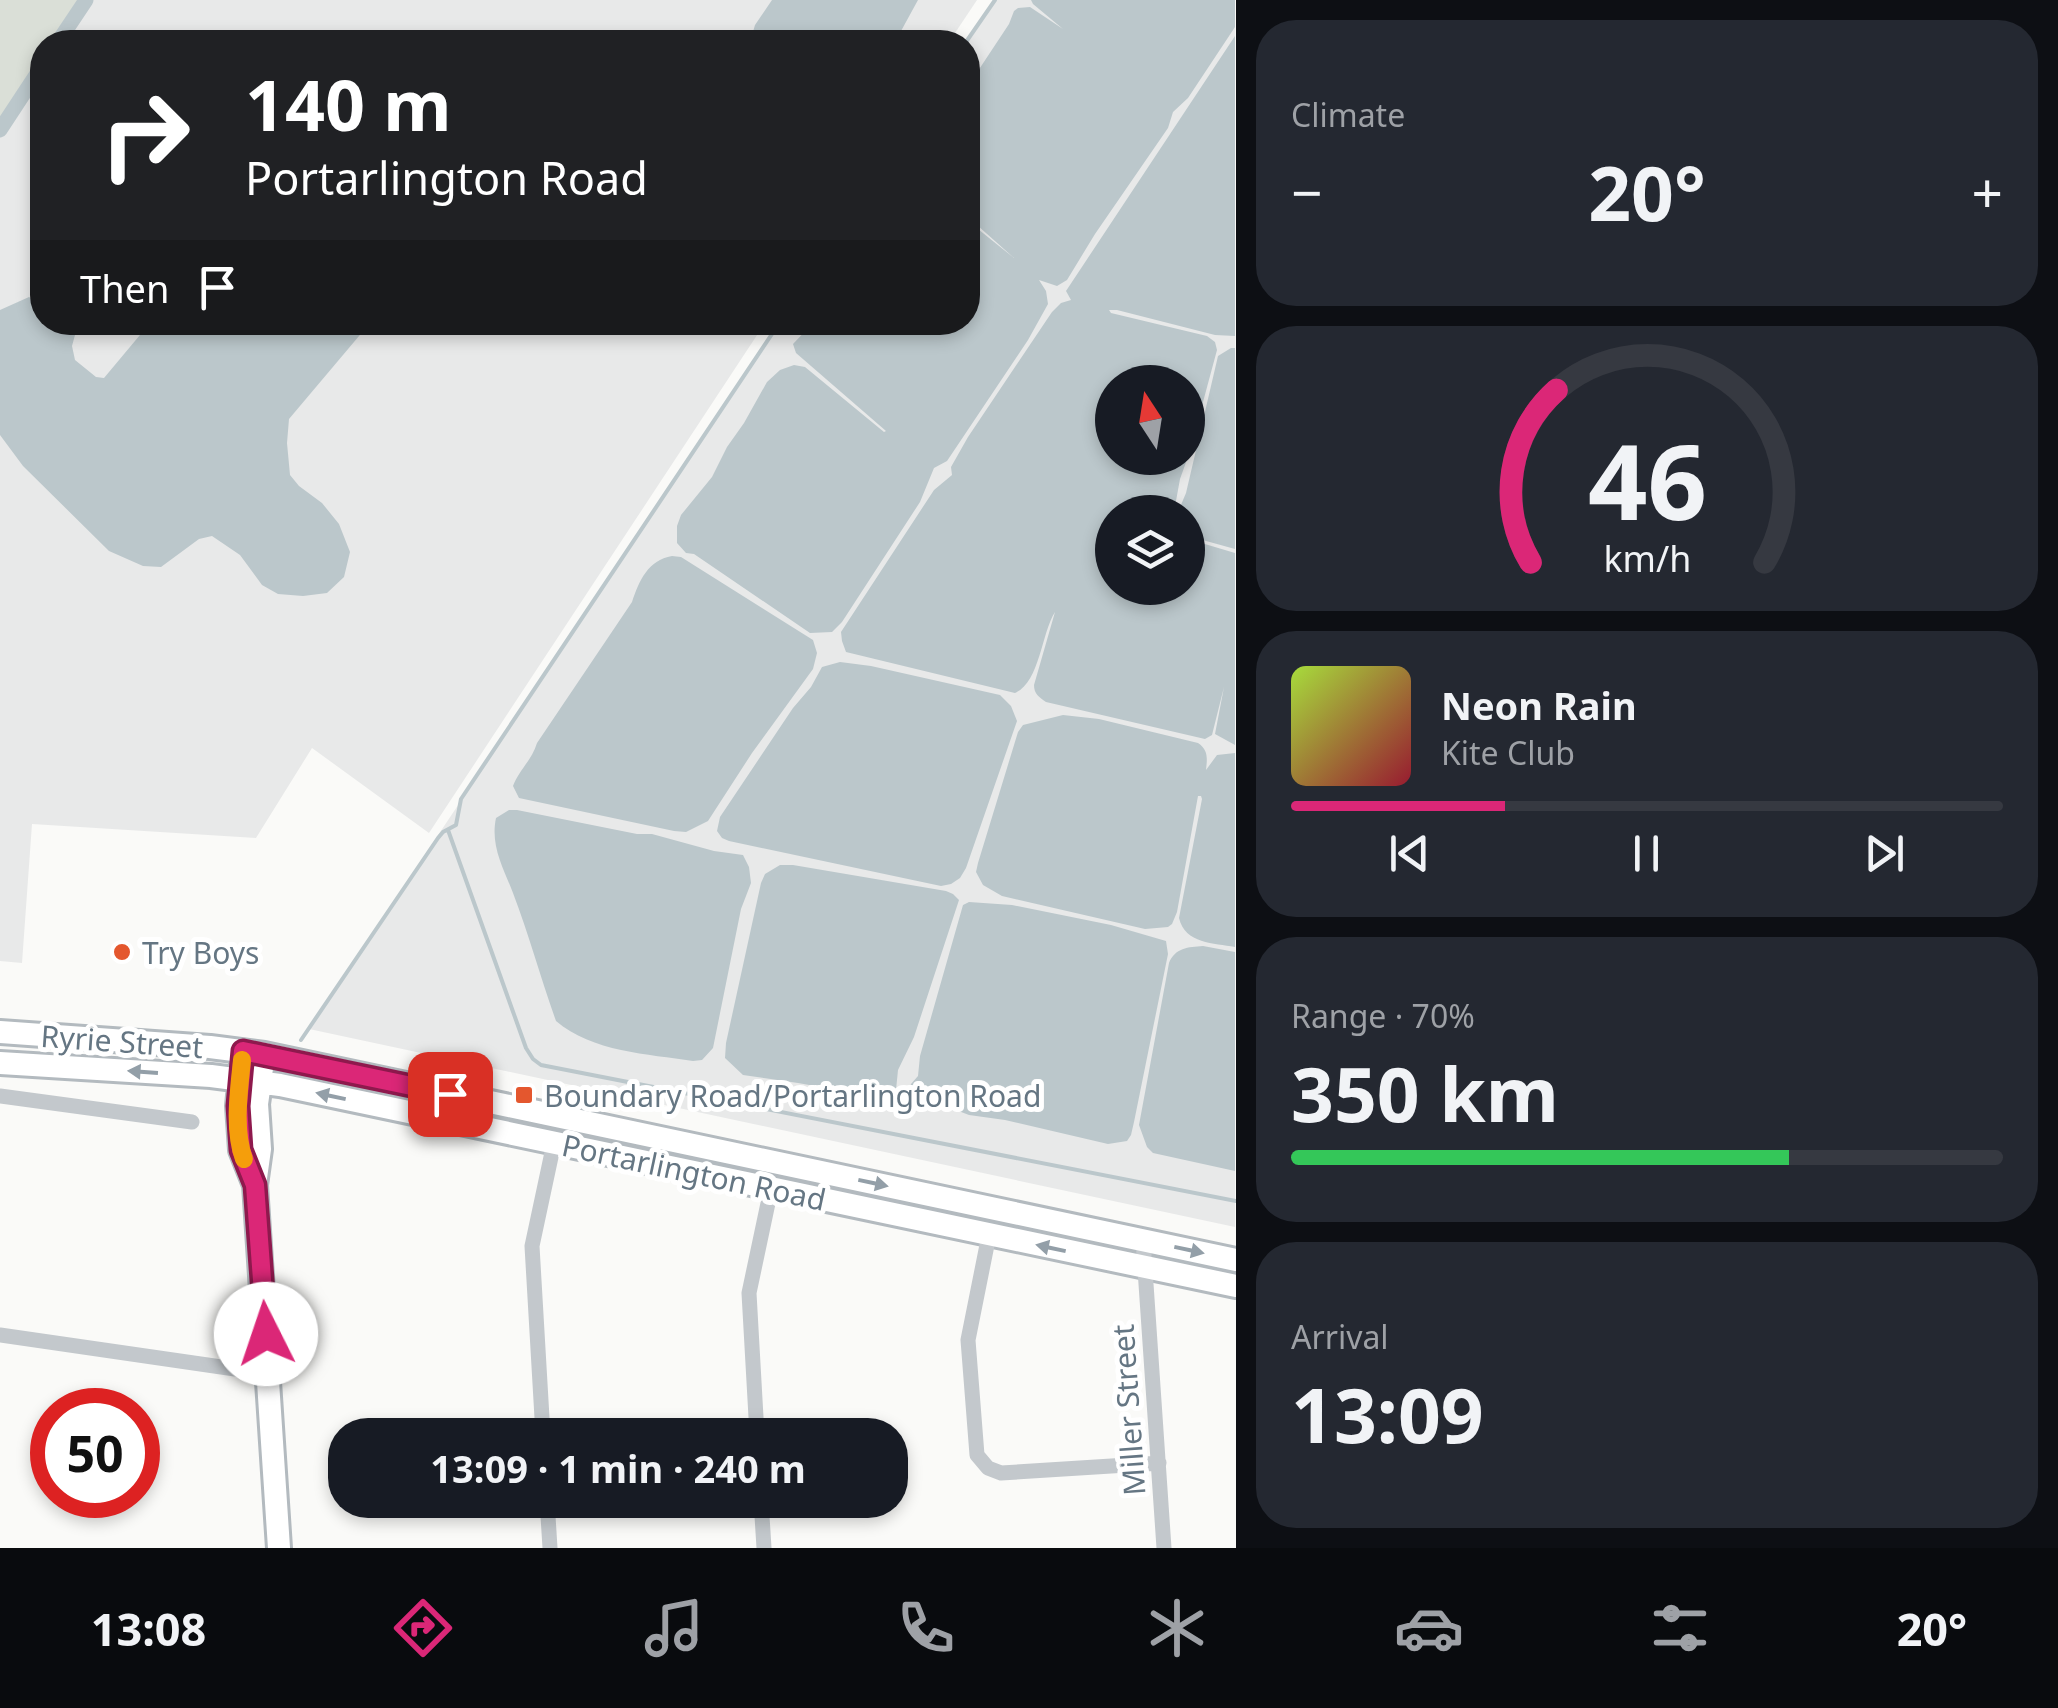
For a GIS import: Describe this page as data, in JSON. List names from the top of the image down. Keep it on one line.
{"streets":{"main road":["Ryrie Street","Portarlington Road"],"street":["Miller Street"]},"crossings":[["Ryrie Street","Portarlington Road"],["Portarlington Road","Miller Street"]],"places":{"other":["Try Boys"],"transit":["Boundary Road/Portarlington Road"]},"north":"top","page":{"tile":["Climate",["Range · 70%","350 km"],["Arrival","13:09"]],"turn":["140 m","Portarlington Road"],"heat":["−","20°","+"],"then":"Then","song":["Neon Rain","Kite Club"],"limit":"50","trip":"13:09 · 1 min · 240 m","tabs":["13:08","20°"],"gauge":["46","km/h"]}}
